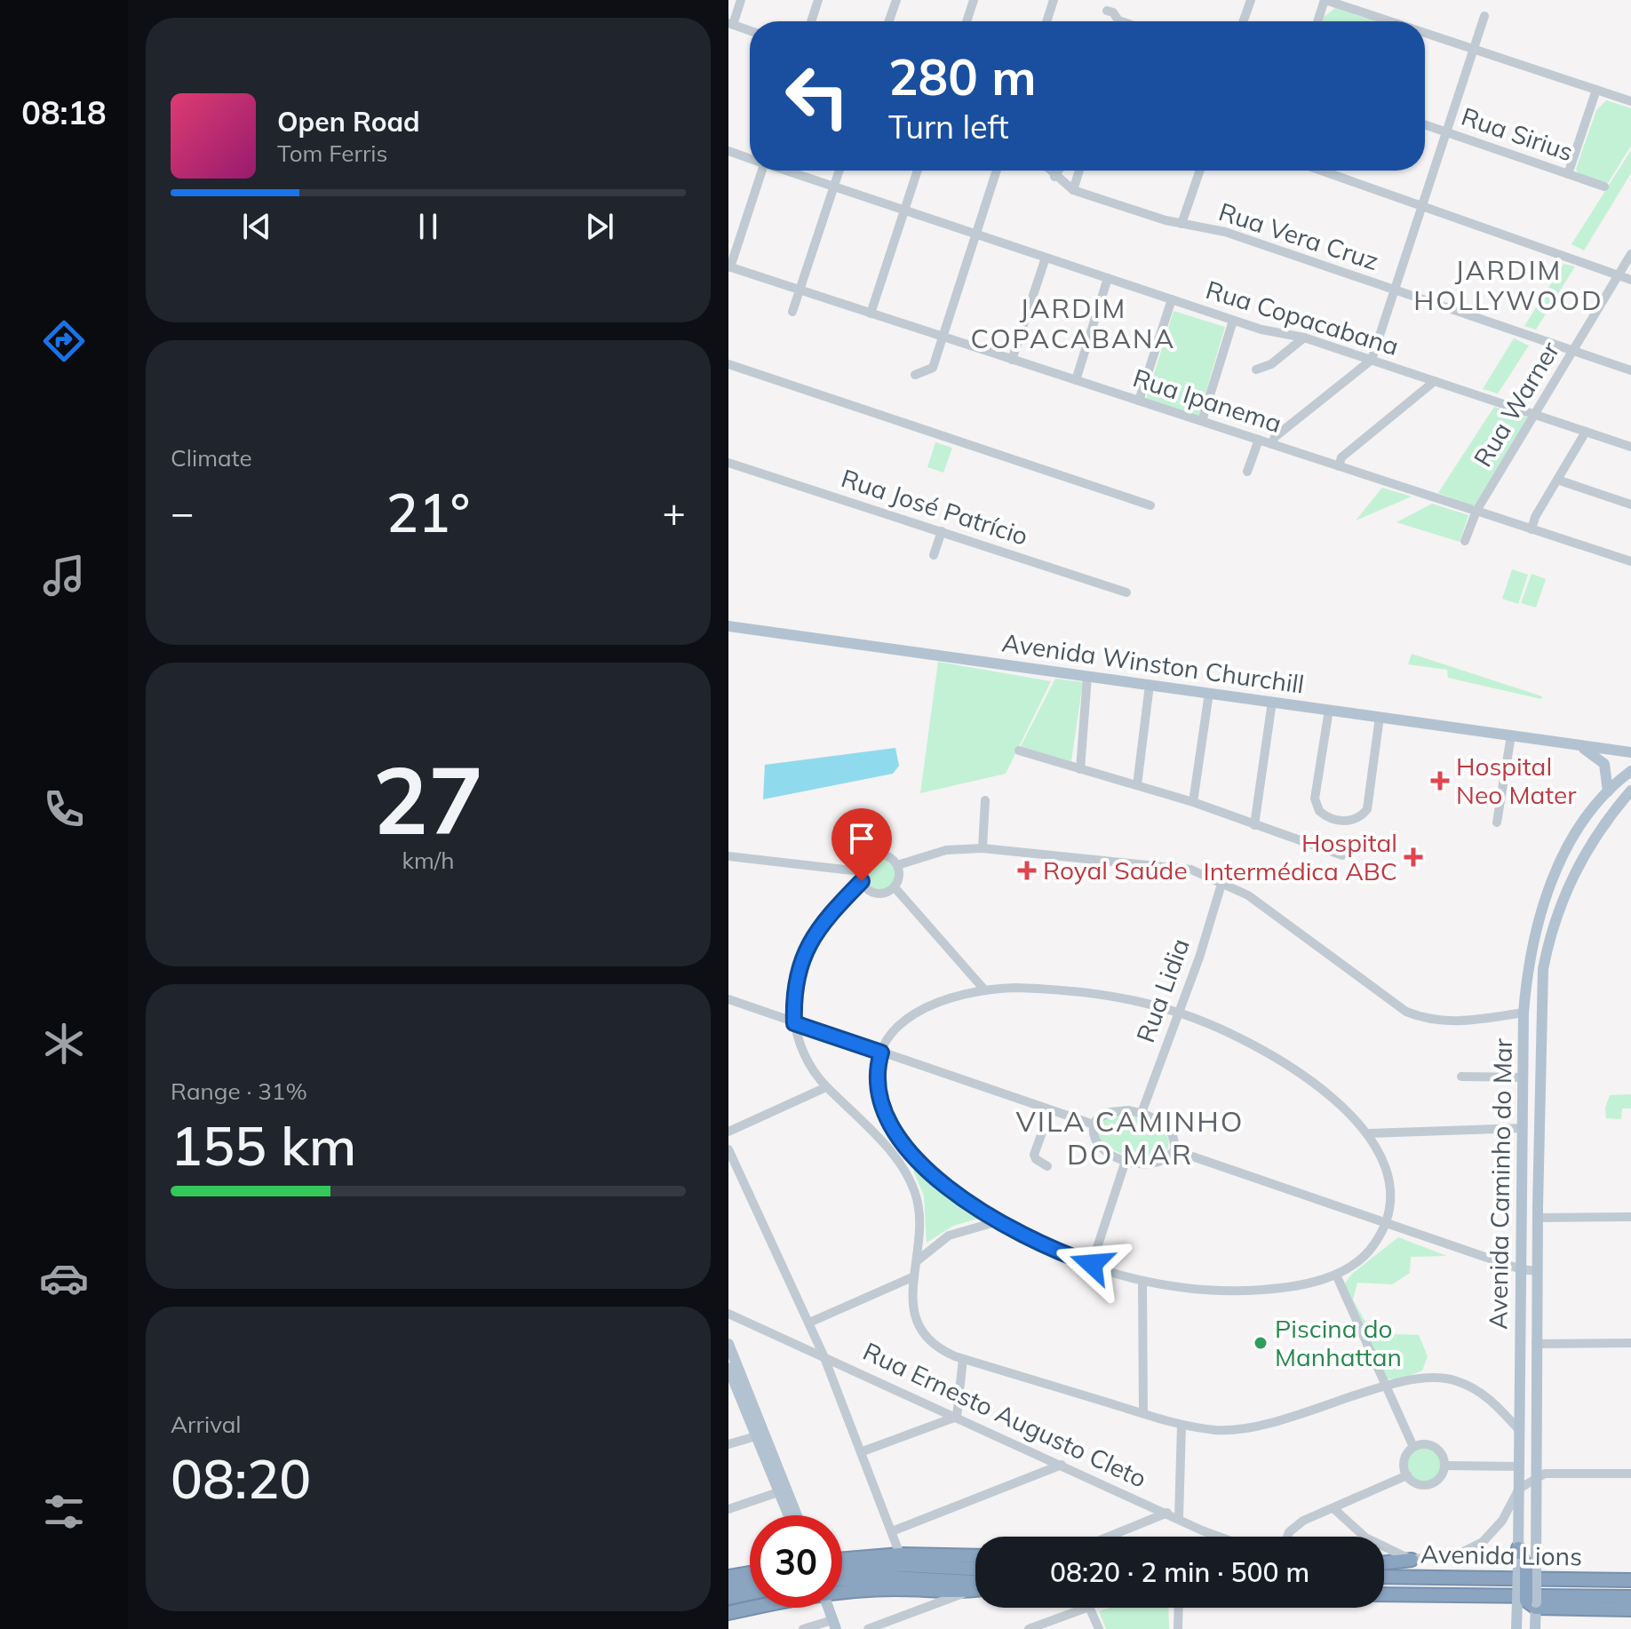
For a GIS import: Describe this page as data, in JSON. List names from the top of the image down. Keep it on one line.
{"streets":{"highway":["Avenida Lions"],"main road":["Avenida Winston Churchill","Avenida Caminho do Mar"],"street":["Rua Sirius","Rua Vera Cruz","Rua Copacabana","Rua Ipanema","Rua Warner","Rua José Patrício","Rua Lidia","Rua Ernesto Augusto Cleto"]},"crossings":[["Rua Vera Cruz","Rua Warner"],["Rua Copacabana","Rua Warner"],["Rua Ipanema","Rua Warner"]],"districts":["JARDIM HOLLYWOOD","JARDIM COPACABANA","VILA CAMINHO DO MAR"],"places":{"health":["Hospital Neo Mater","Hospital Intermédica ABC","Royal Saúde"],"other":["Piscina do Manhattan"]},"page":{"tabs":"08:18","turn":["280 m","Turn left"],"song":["Open Road","Tom Ferris"],"tile":["Climate",["27","km/h"],["Range · 31%","155 km"],["Arrival","08:20"]],"heat":["−","21°","+"],"limit":"30","trip":"08:20 · 2 min · 500 m"}}
